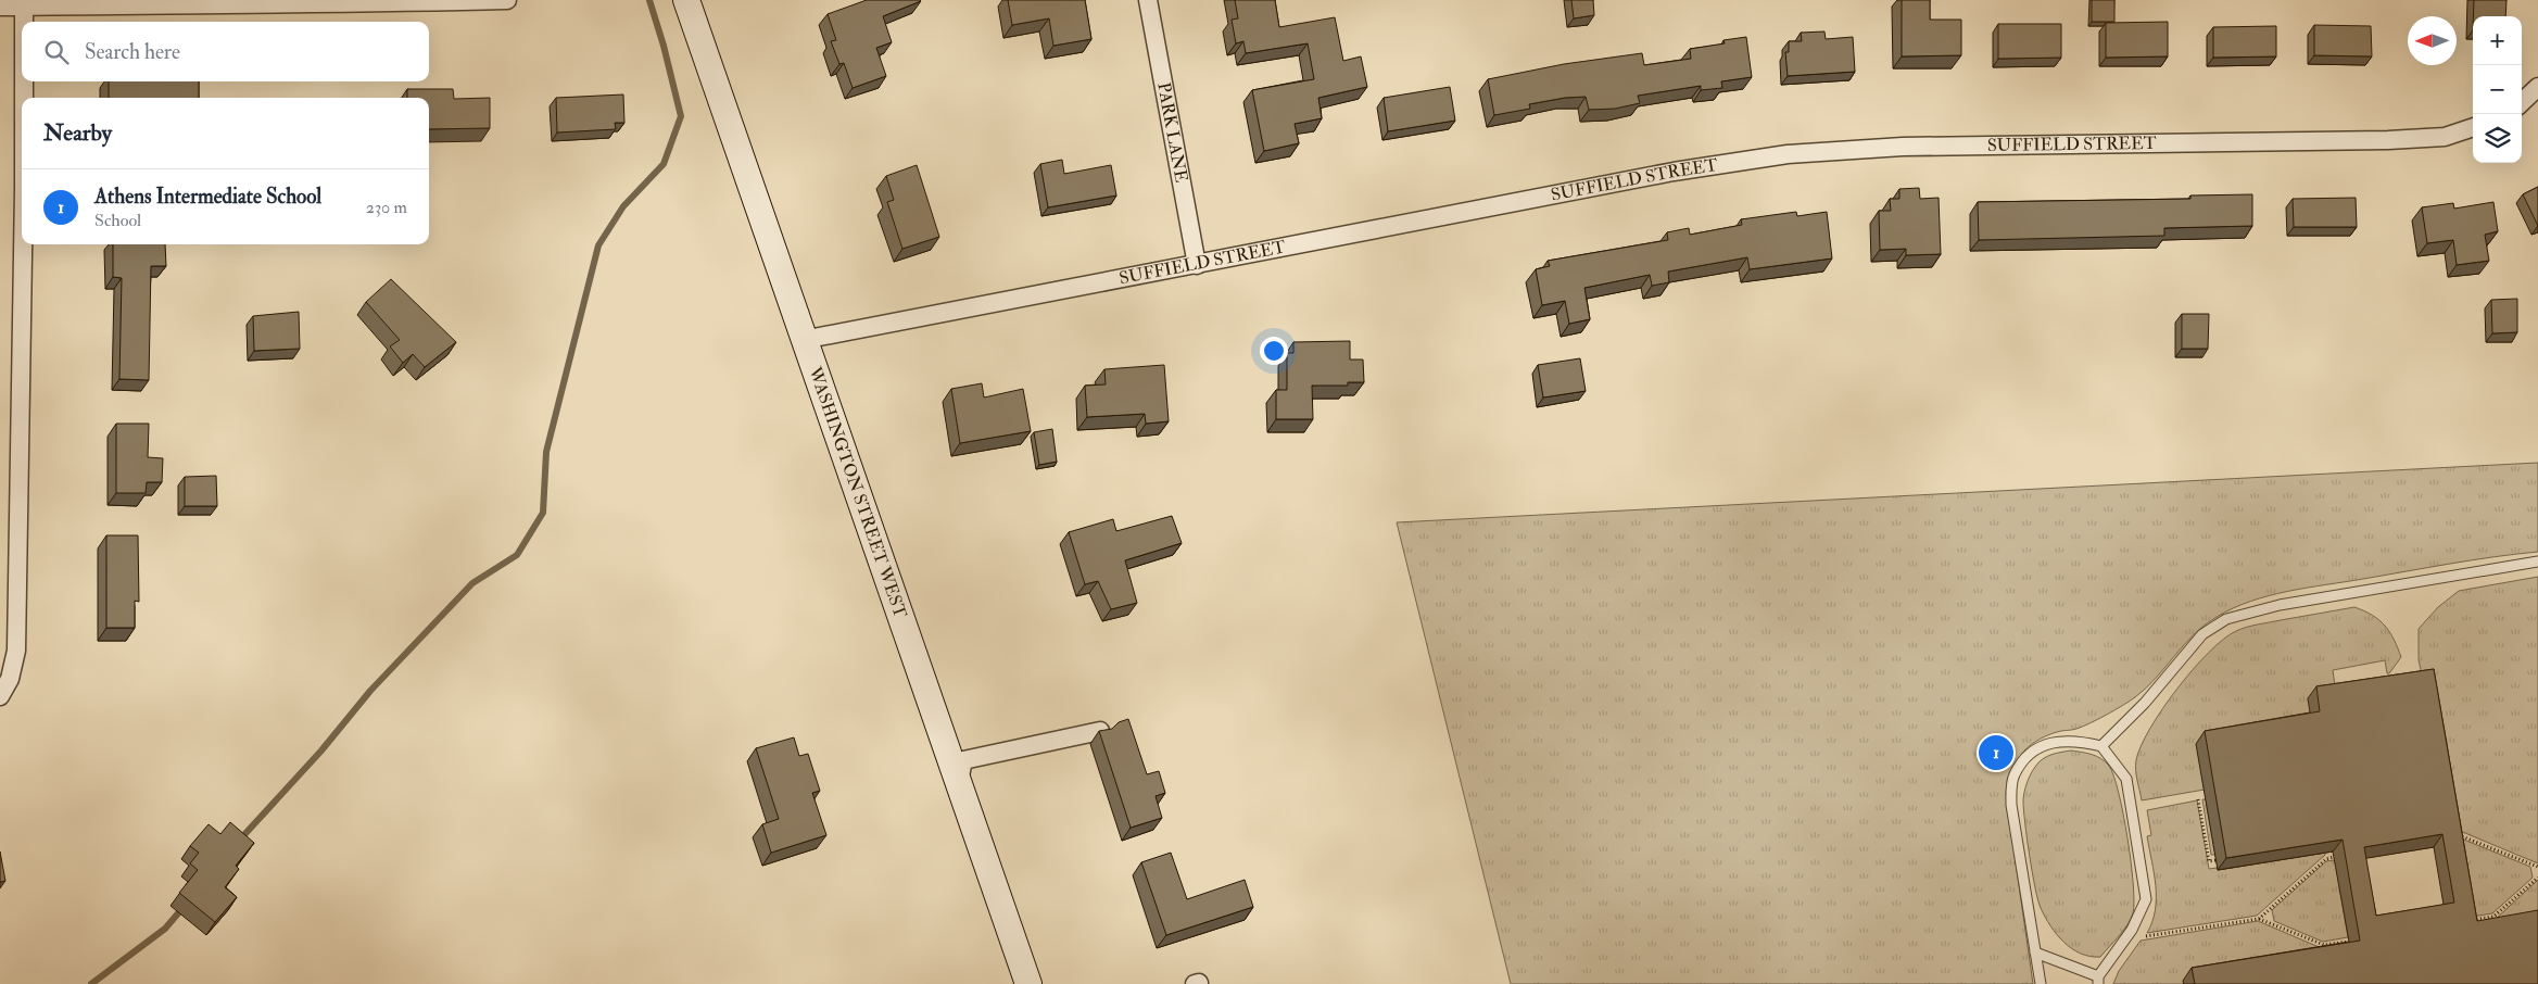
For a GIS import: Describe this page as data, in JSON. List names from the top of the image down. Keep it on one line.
{"streets":{"street":["PARK LANE","SUFFIELD STREET","WASHINGTON STREET WEST"]},"crossings":[["PARK LANE","SUFFIELD STREET"],["SUFFIELD STREET","WASHINGTON STREET WEST"]],"north":"left","page":{"map_buttons":["+","−"],"search":"Search here","heading":"Nearby","list":[{"mark":"1","name":"Athens Intermediate School","note":"School","value":"230 m"}],"pins":"1"}}
